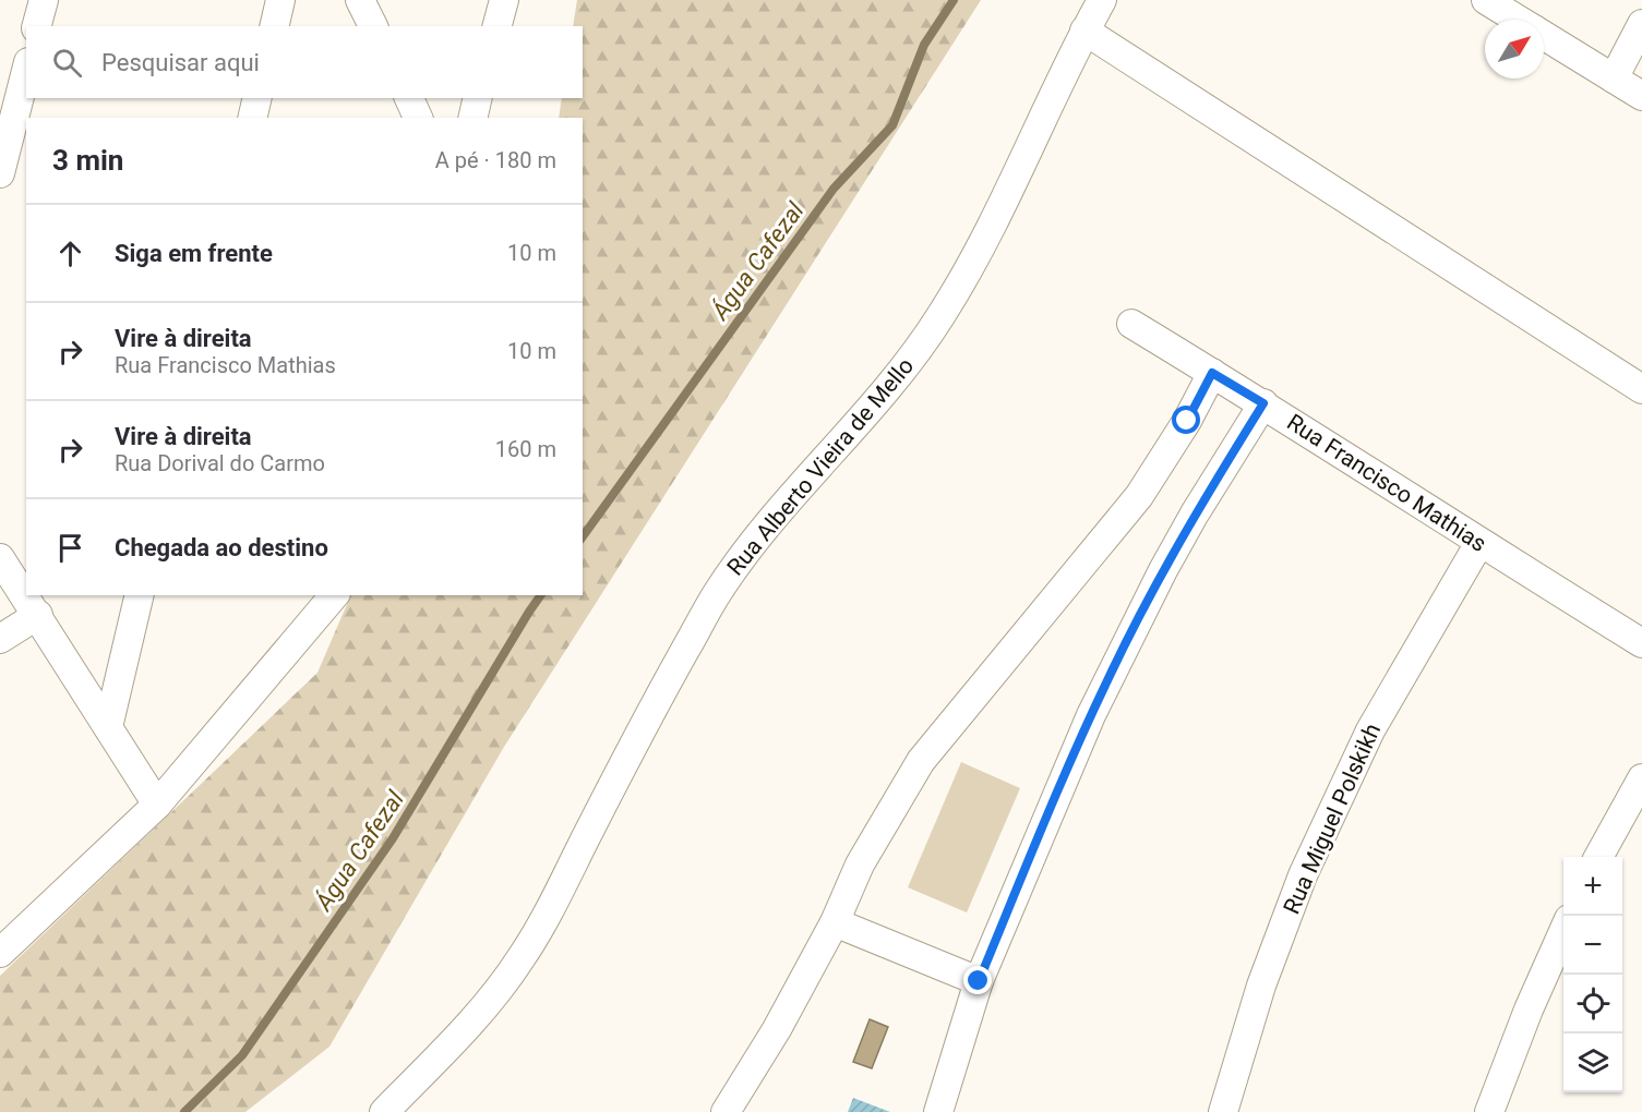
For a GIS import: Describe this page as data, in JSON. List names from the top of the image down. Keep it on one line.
{"streets":{"street":["Rua Alberto Vieira de Mello","Rua Francisco Mathias","Rua Miguel Polskikh"]},"crossings":[["Rua Francisco Mathias","Rua Miguel Polskikh"]],"water":["Água Cafezal"],"north":"top right","page":{"search":"Pesquisar aqui","heading":["3 min","A pé · 180 m"],"list":[["Siga em frente","10 m"],["Vire à direita","Rua Francisco Mathias","10 m"],["Vire à direita","Rua Dorival do Carmo","160 m"],"Chegada ao destino"],"map_buttons":["+","−"]}}
